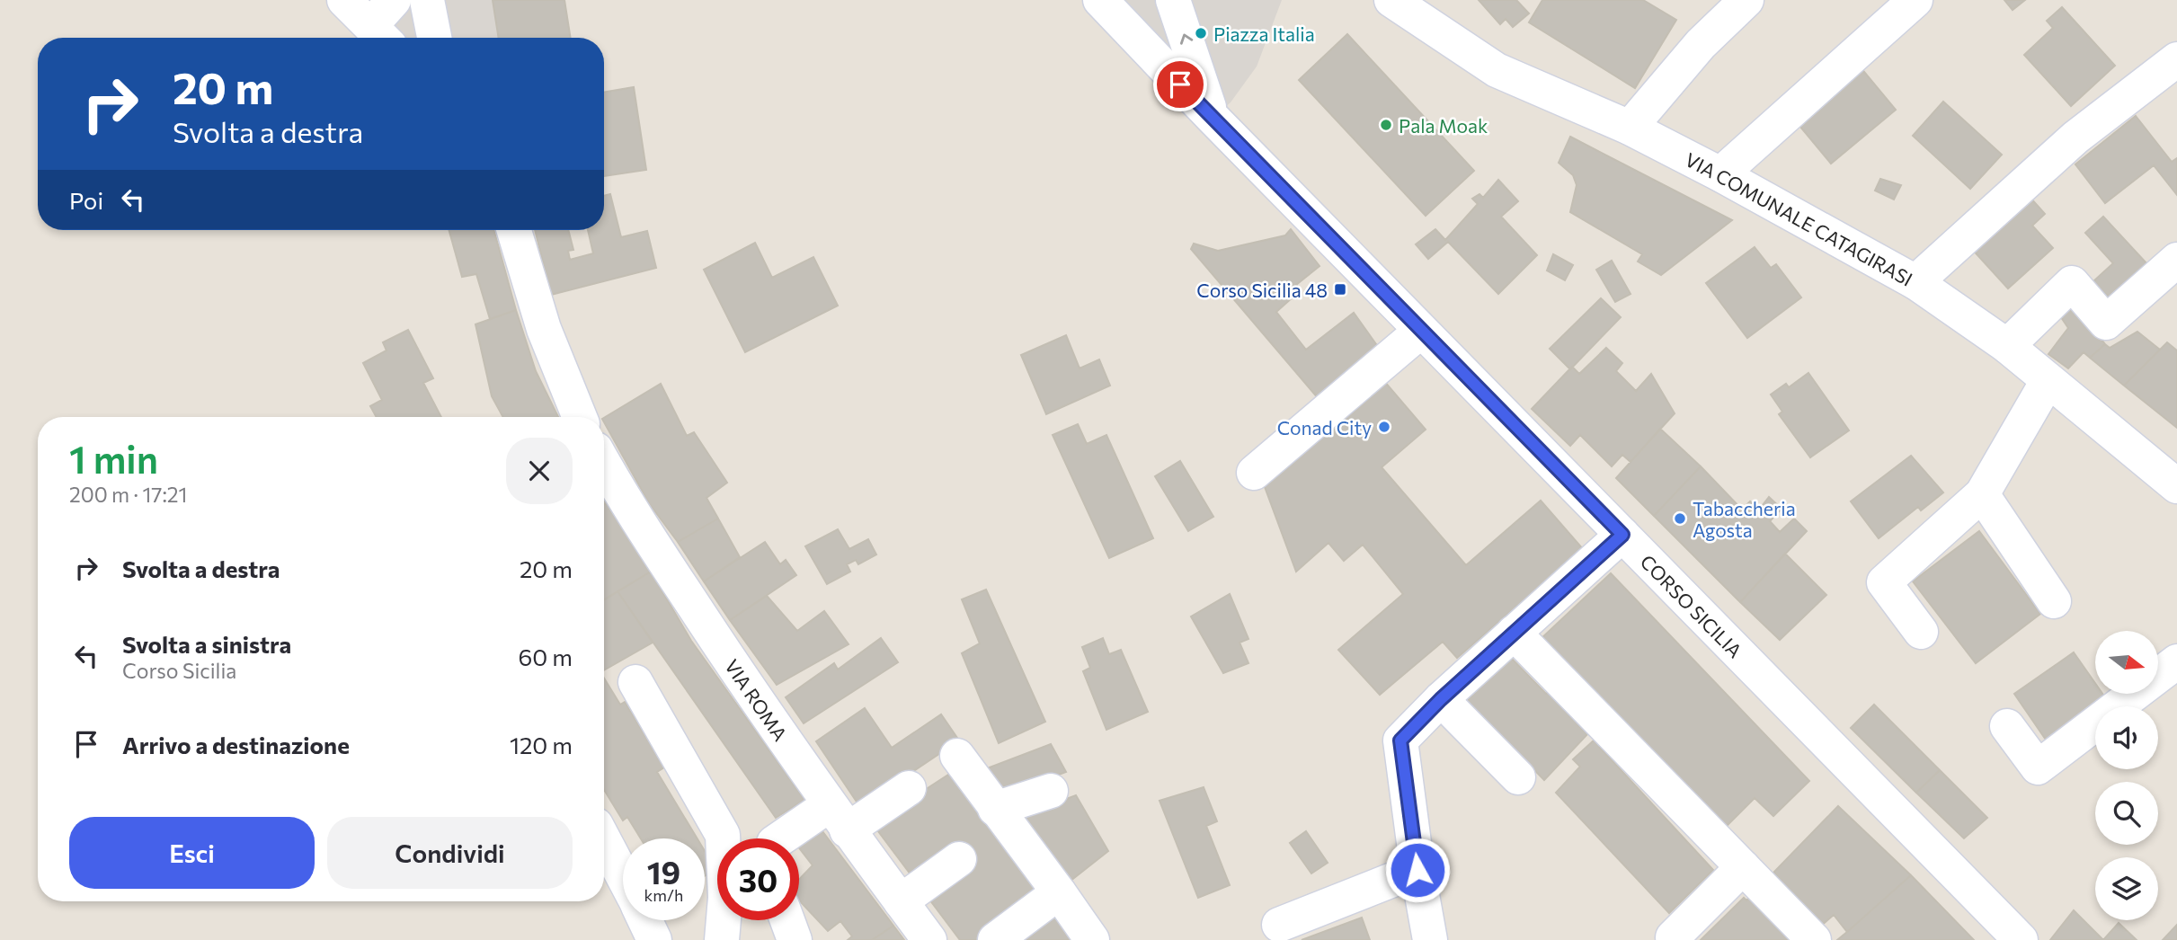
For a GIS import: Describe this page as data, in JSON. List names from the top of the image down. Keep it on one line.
{"streets":{"street":["VIA COMUNALE CATAGIRASI","CORSO SICILIA","VIA ROMA"]},"places":{"other":["Piazza Italia","Pala Moak","Conad City","Tabaccheria Agosta"],"transit":["Corso Sicilia 48"]},"north":"right","page":{"turn":["20 m","Svolta a destra"],"then":"Poi","heading":["1 min","200 m · 17:21"],"list":[{"name":"Svolta a destra","value":"20 m"},{"name":"Svolta a sinistra","note":"Corso Sicilia","value":"60 m"},{"name":"Arrivo a destinazione","value":"120 m"}],"buttons":["Esci","Condividi"],"speed":"19 km/h","limit":"30"}}
